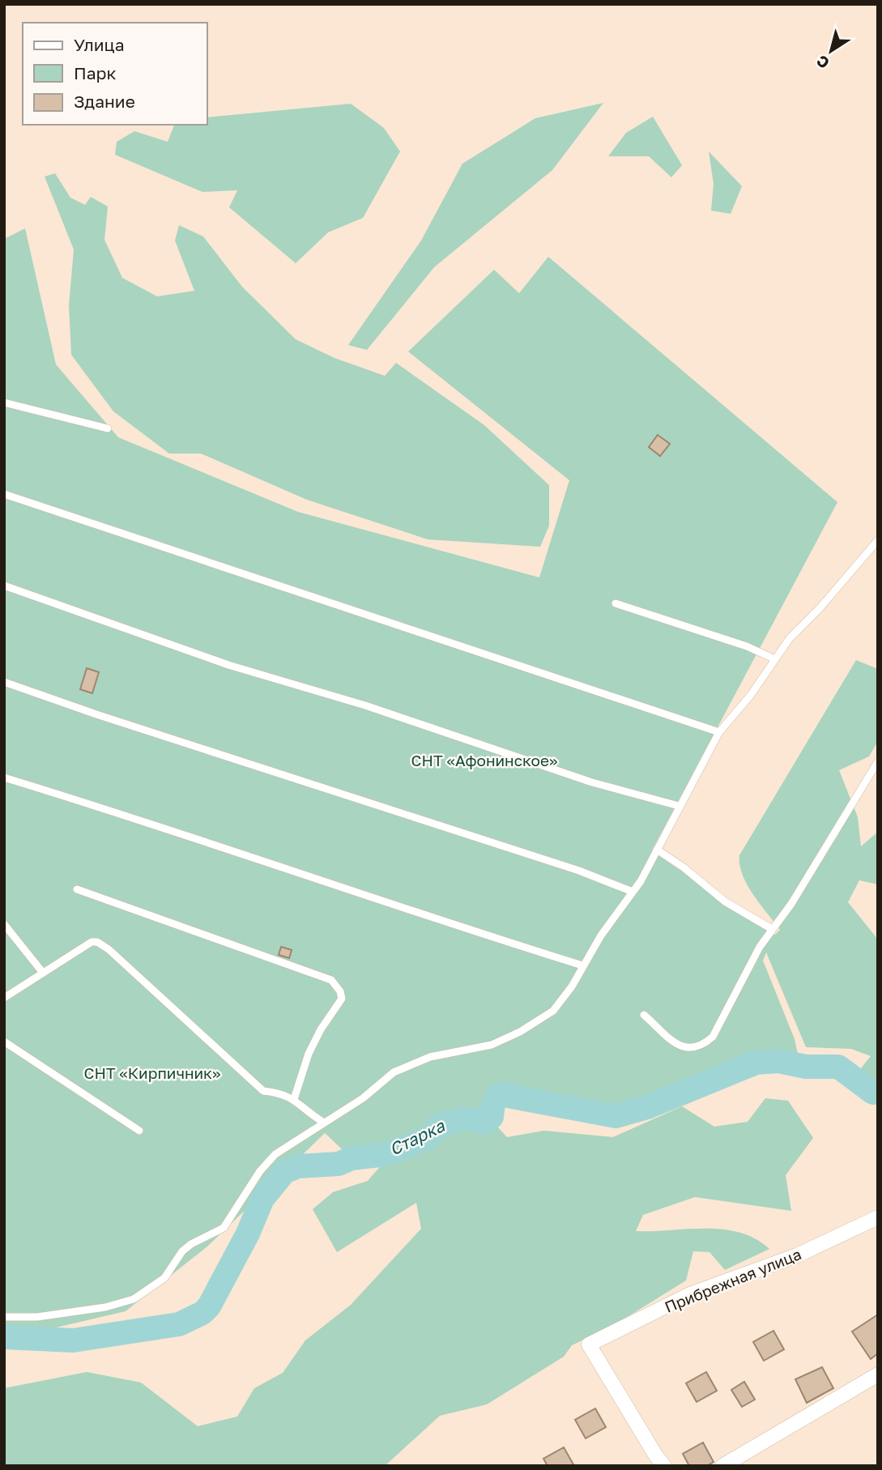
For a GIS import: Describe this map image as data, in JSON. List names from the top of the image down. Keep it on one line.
{"streets":{"street":["Прибрежная улица"]},"water":["Старка"],"parks":["СНТ «Афонинское»","СНТ «Кирпичник»"],"legend":["Улица","Парк","Здание"],"north":"bottom left"}
